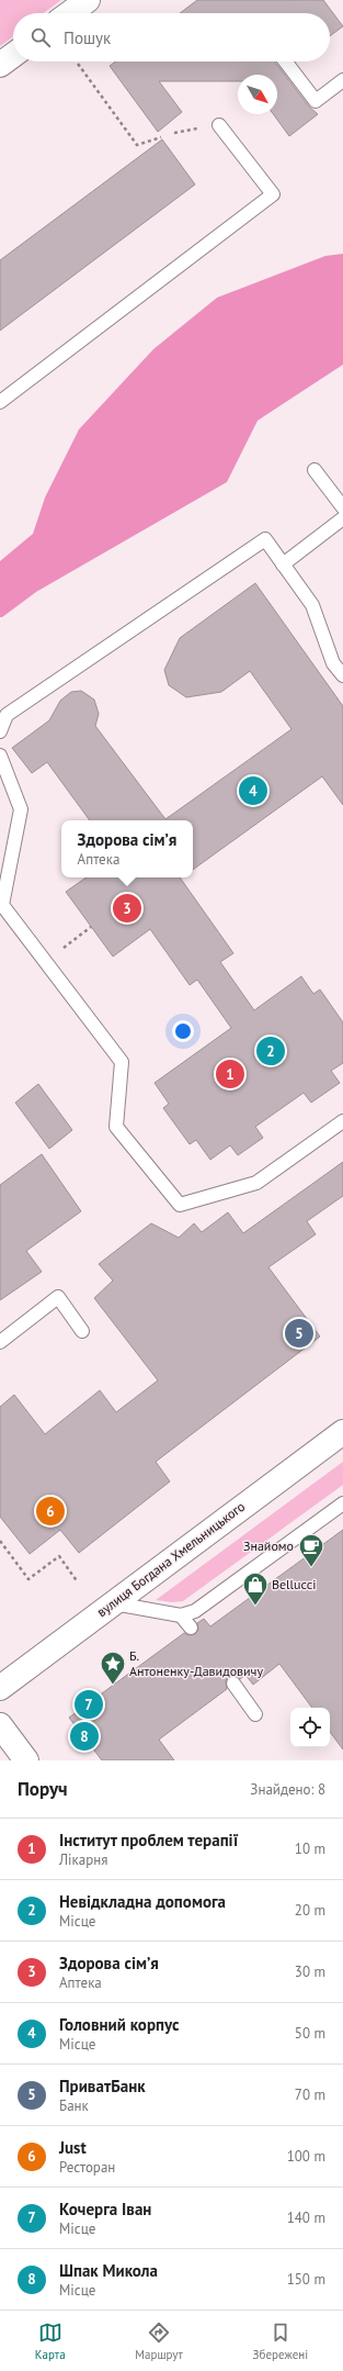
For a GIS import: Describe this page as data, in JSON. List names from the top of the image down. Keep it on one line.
{"streets":{"street":["вулиця Богдана Хмельницького"]},"places":{"cafe":["Знайомо"],"shop":["Bellucci"],"place":["Б. Антоненку-Давидовичу"]},"north":"bottom right","page":{"search":"Пошук","pins":["4","3","2","1","5","6","7","8"],"popup":["Здорова сімʼя","Аптека"],"heading":["Поруч","Знайдено: 8"],"list":[{"mark":"1","name":"Інститут проблем терапії","note":"Лікарня","value":"10 m"},{"mark":"2","name":"Невідкладна допомога","note":"Місце","value":"20 m"},{"mark":"3","name":"Здорова сімʼя","note":"Аптека","value":"30 m"},{"mark":"4","name":"Головний корпус","note":"Місце","value":"50 m"},{"mark":"5","name":"ПриватБанк","note":"Банк","value":"70 m"},{"mark":"6","name":"Just","note":"Ресторан","value":"100 m"},{"mark":"7","name":"Кочерга Іван","note":"Місце","value":"140 m"},{"mark":"8","name":"Шпак Микола","note":"Місце","value":"150 m"}],"nav":["Карта","Маршрут","Збережені"]}}
